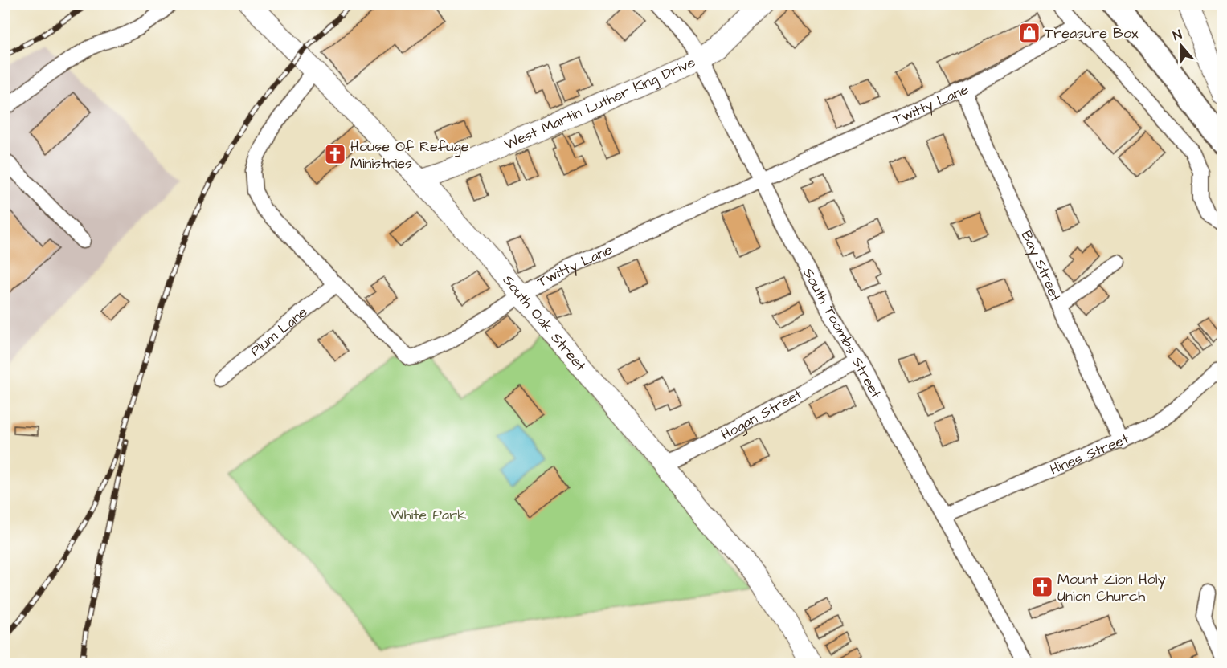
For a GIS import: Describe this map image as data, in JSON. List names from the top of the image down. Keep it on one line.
{"streets":{"main road":["West Martin Luther King Drive","South Oak Street"],"street":["Twitty Lane","Bay Street","Plum Lane","South Toombs Street","Hogan Street","Hines Street"]},"crossings":[["West Martin Luther King Drive","South Oak Street"],["West Martin Luther King Drive","South Toombs Street"],["Twitty Lane","Bay Street"],["Twitty Lane","South Oak Street"],["Twitty Lane","Plum Lane"],["Twitty Lane","South Toombs Street"],["Bay Street","Hines Street"],["South Oak Street","Hogan Street"],["South Toombs Street","Hogan Street"],["South Toombs Street","Hines Street"]],"parks":["White Park"],"places":{"shop":["Treasure Box"],"church":["House Of Refuge Ministries","Mount Zion Holy Union Church"]},"north":"top"}
